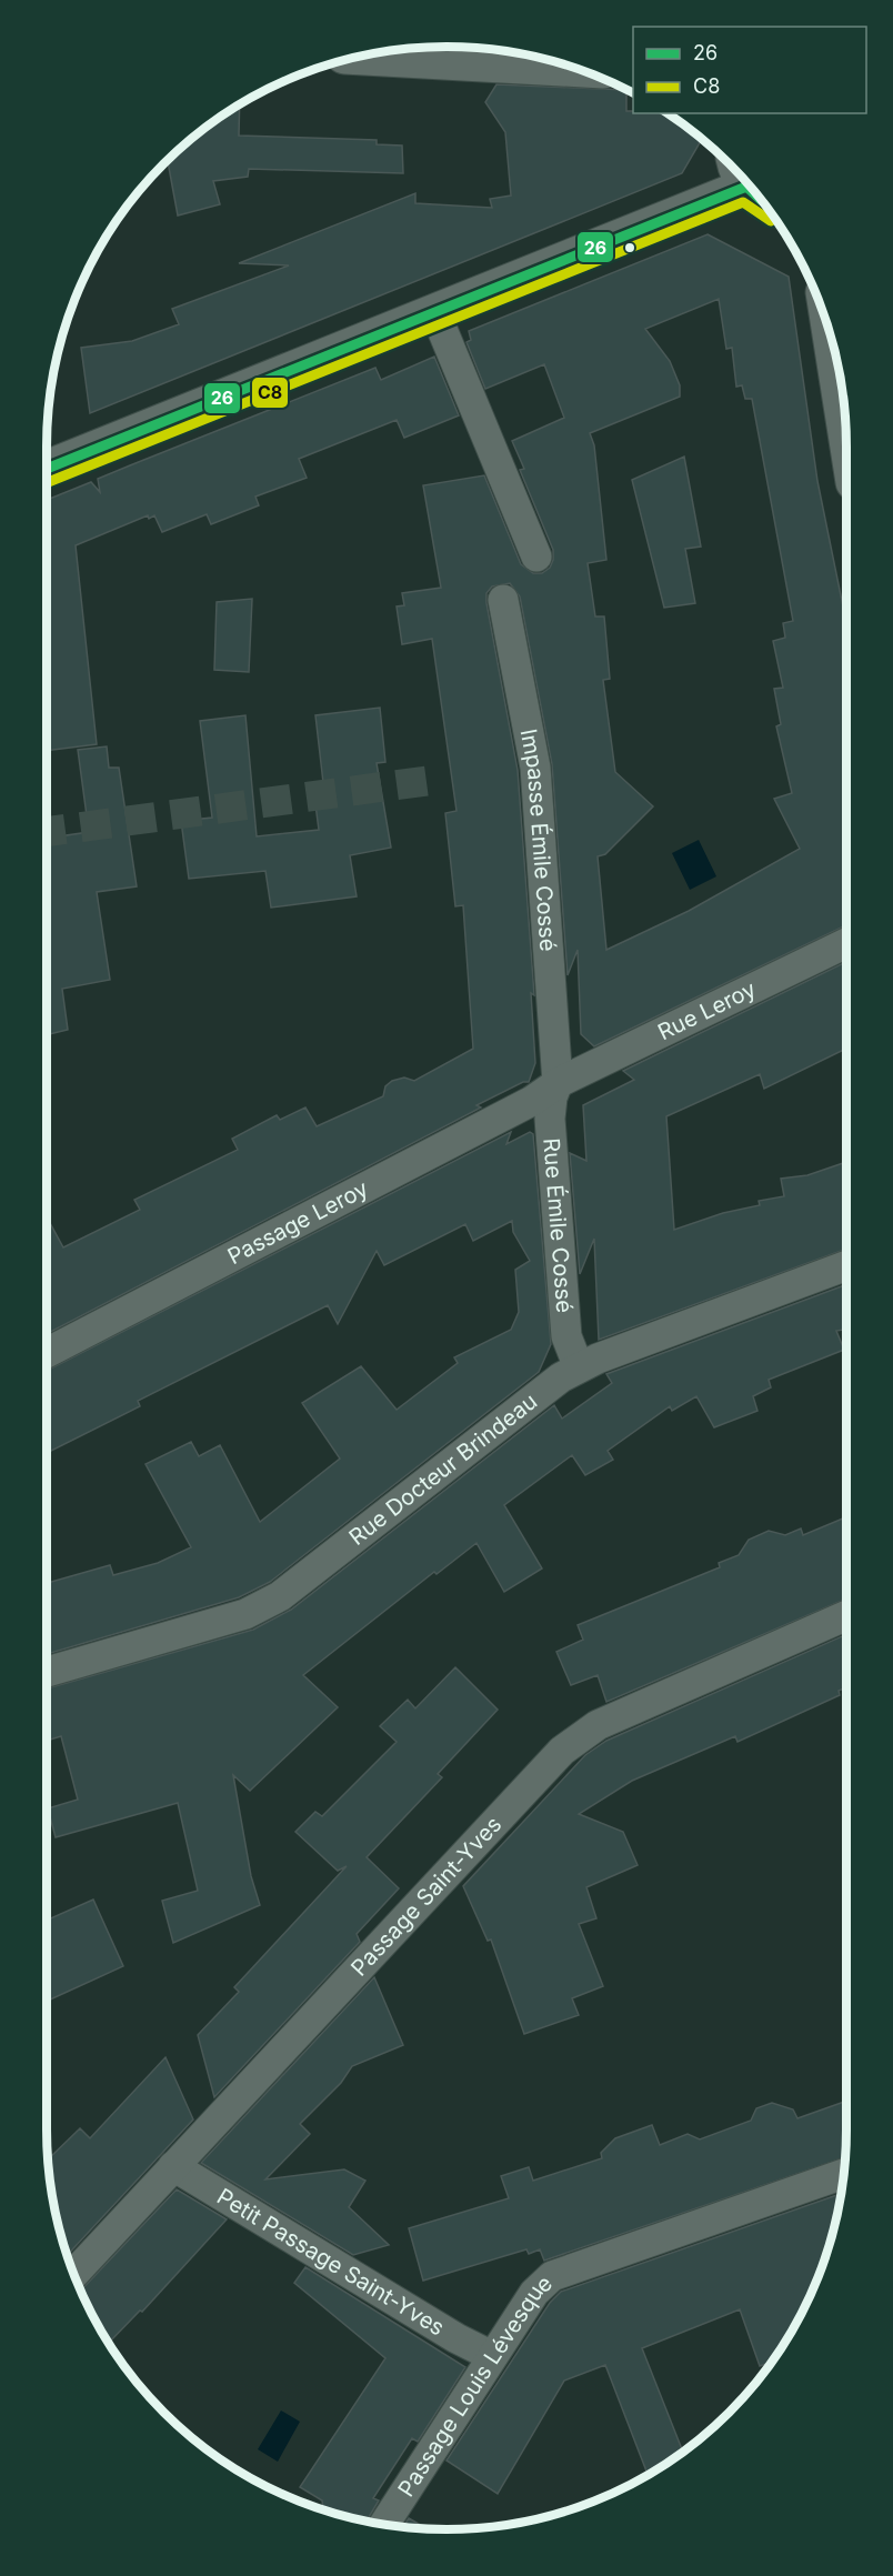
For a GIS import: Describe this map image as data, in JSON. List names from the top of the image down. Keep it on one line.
{"streets":{"street":["Impasse Émile Cossé","Rue Leroy","Passage Leroy","Rue Émile Cossé","Rue Docteur Brindeau","Passage Saint-Yves","Petit Passage Saint-Yves","Passage Louis Lévesque"]},"crossings":[["Impasse Émile Cossé","Rue Leroy"],["Impasse Émile Cossé","Passage Leroy"],["Impasse Émile Cossé","Rue Émile Cossé"],["Rue Leroy","Passage Leroy"],["Rue Leroy","Rue Émile Cossé"],["Passage Leroy","Rue Émile Cossé"],["Rue Émile Cossé","Rue Docteur Brindeau"],["Passage Saint-Yves","Petit Passage Saint-Yves"],["Petit Passage Saint-Yves","Passage Louis Lévesque"]],"lines":["transit line 26","transit line C8"],"legend":["26","C8"]}
